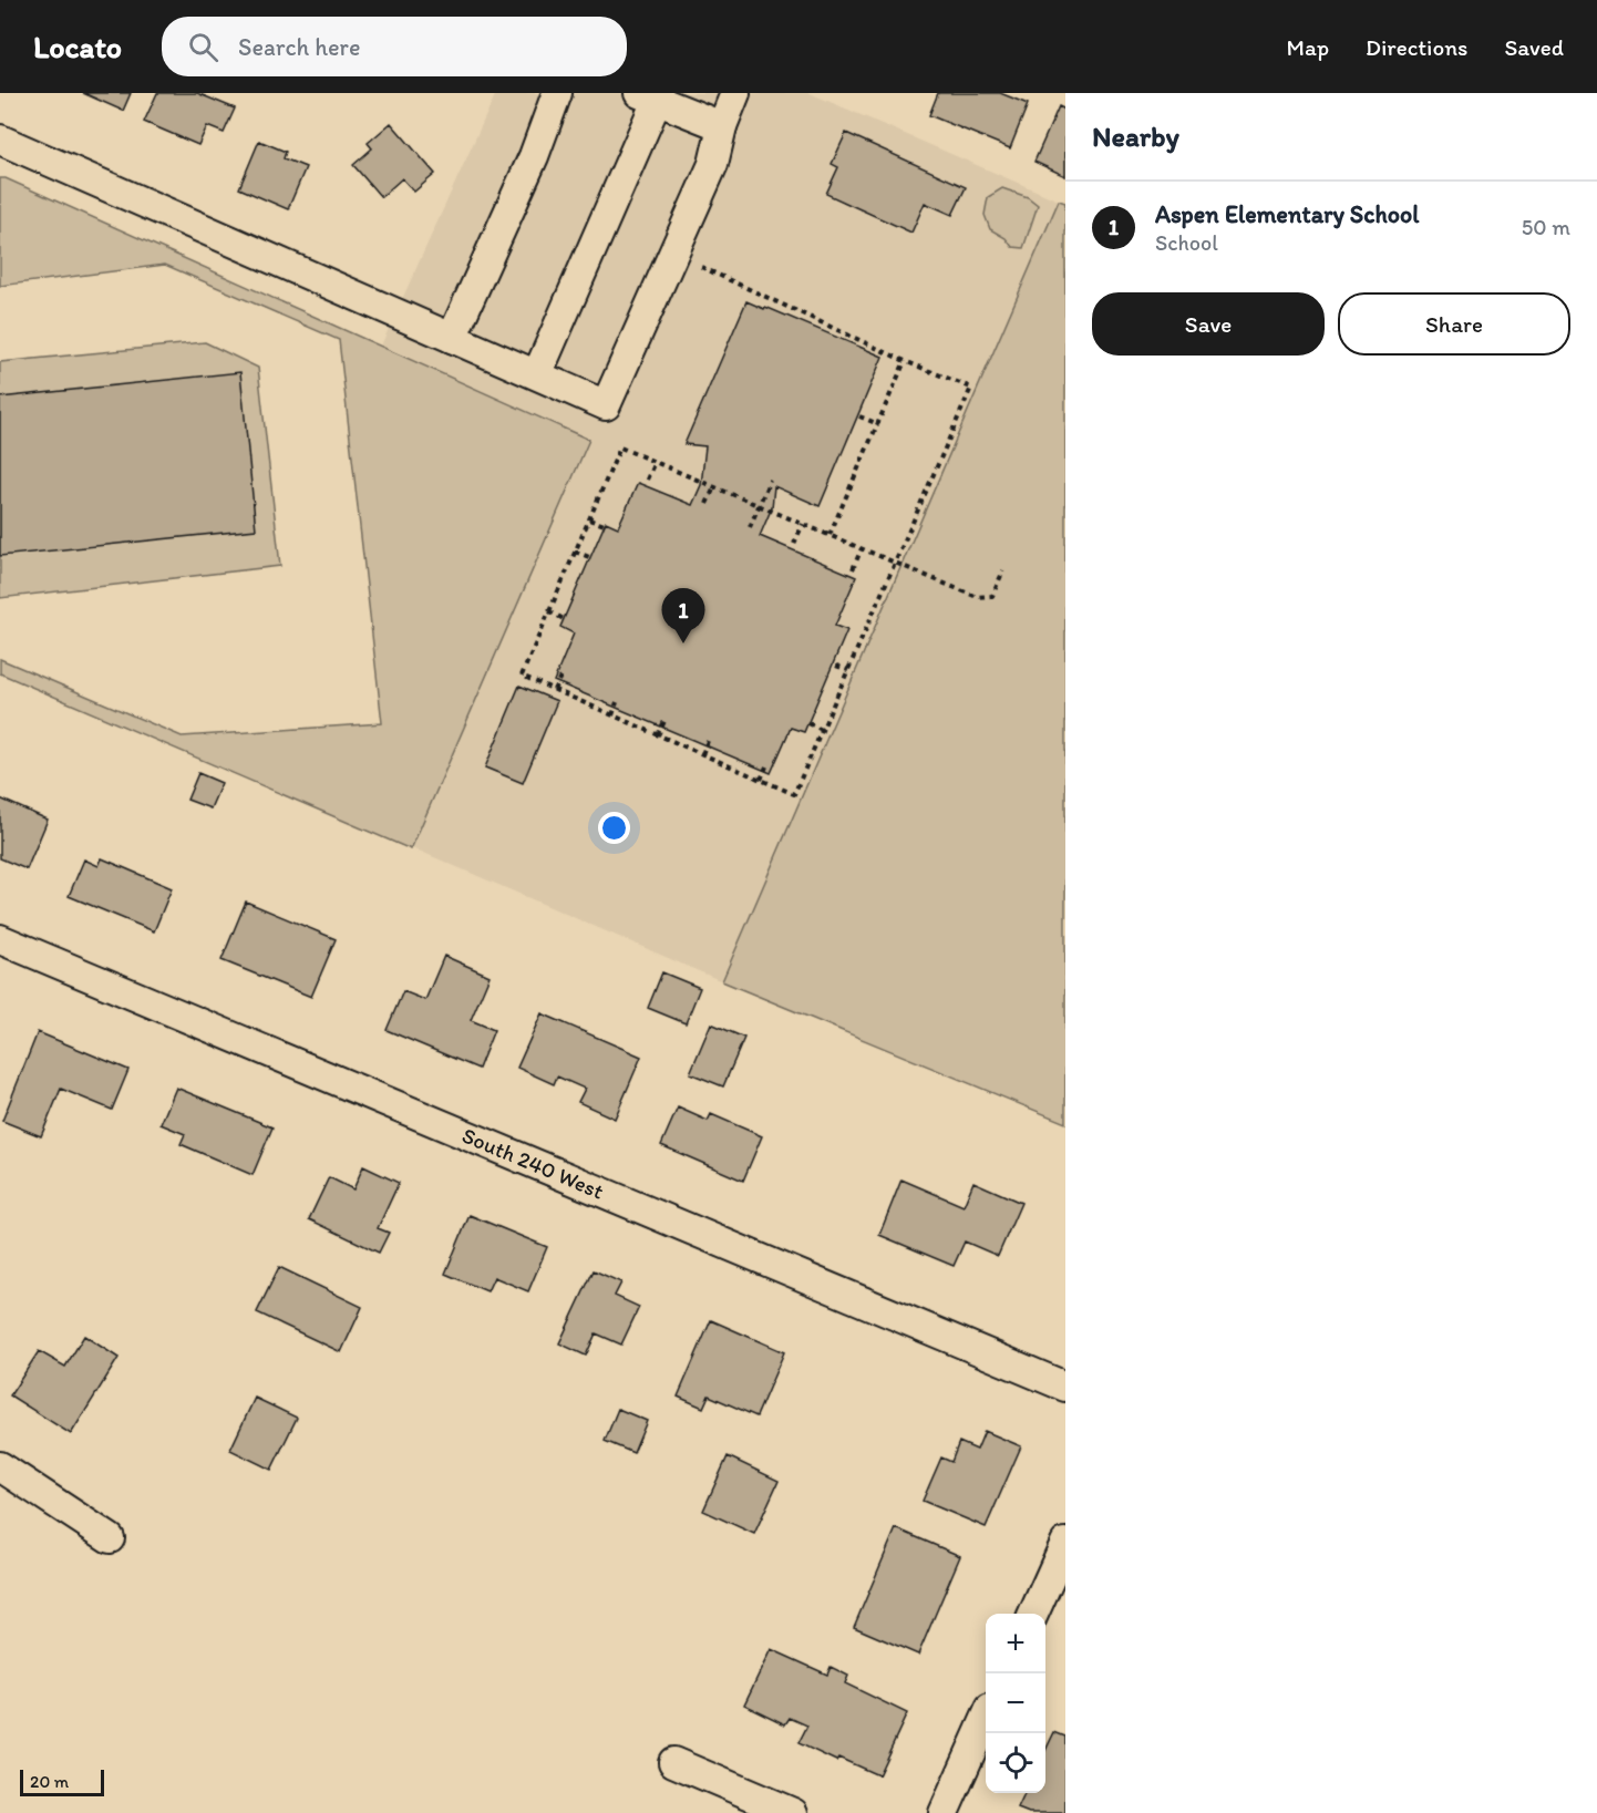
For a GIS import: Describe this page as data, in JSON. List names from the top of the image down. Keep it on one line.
{"streets":{"street":["South 240 West"]},"scale_bar":"20 m","page":{"header":"Locato","search":"Search here","nav":["Map","Directions","Saved"],"heading":"Nearby","list":[{"mark":"1","name":"Aspen Elementary School","note":"School","value":"50 m"}],"buttons":["Save","Share"],"pins":"1","map_buttons":["+","−"],"scale":"20 m"}}
